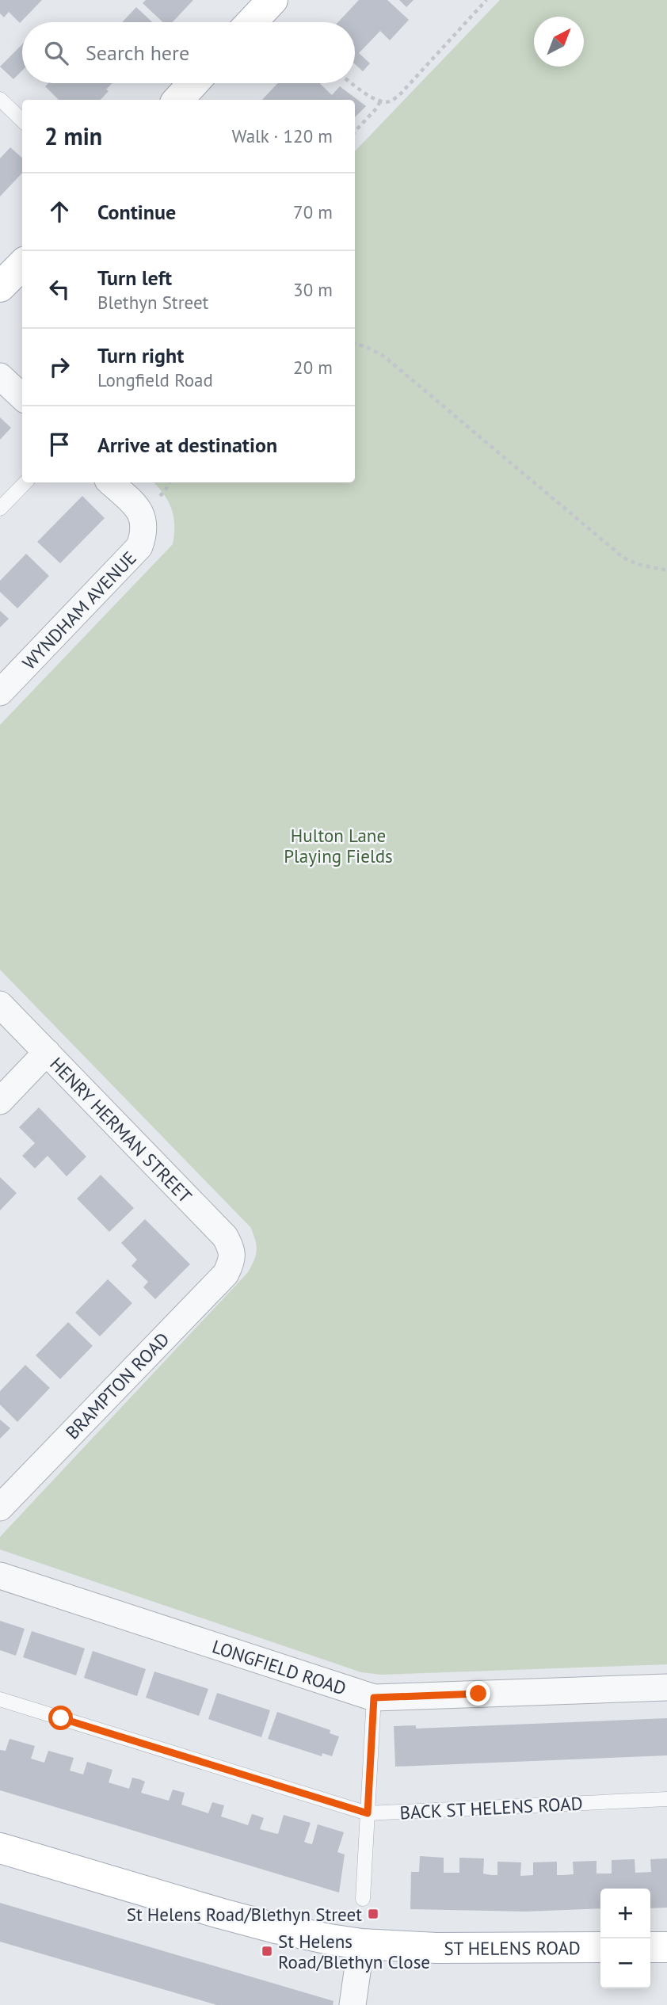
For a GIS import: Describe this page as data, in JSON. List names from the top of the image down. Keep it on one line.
{"streets":{"main road":["ST HELENS ROAD"],"street":["WYNDHAM AVENUE","HENRY HERMAN STREET","BRAMPTON ROAD","LONGFIELD ROAD"],"lane":["BACK ST HELENS ROAD"]},"crossings":[["HENRY HERMAN STREET","BRAMPTON ROAD"]],"parks":["Hulton Lane Playing Fields"],"places":{"transit":["St Helens Road/Blethyn Street","St Helens Road/Blethyn Close"]},"north":"top right","page":{"search":"Search here","heading":["2 min","Walk · 120 m"],"list":[["Continue","70 m"],["Turn left","Blethyn Street","30 m"],["Turn right","Longfield Road","20 m"],"Arrive at destination"],"map_buttons":["+","−"]}}
